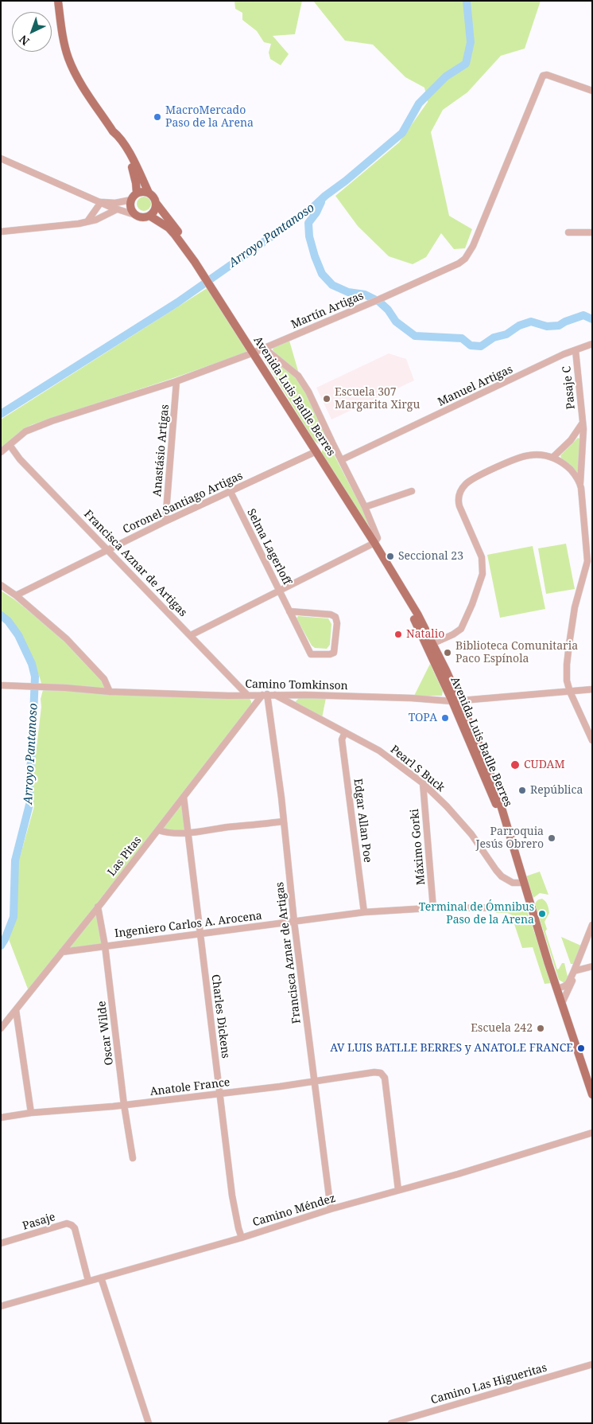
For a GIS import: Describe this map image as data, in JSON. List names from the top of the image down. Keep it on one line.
{"streets":{"main road":["Avenida Luis Batlle Berres"],"street":["Martín Artigas","Manuel Artigas","Pasaje C","Anastásio Artigas","Coronel Santiago Artigas","Selma Lagerloff","Francisca Aznar de Artigas","Camino Tomkinson","Pearl S Buck","Edgar Allan Poe","Máximo Gorki","Las Pitas","Ingeniero Carlos A. Arocena","Charles Dickens","Oscar Wilde","Anatole France","Camino Méndez","Pasaje","Camino Las Higueritas"]},"crossings":[["Martín Artigas","Avenida Luis Batlle Berres"],["Martín Artigas","Anastásio Artigas"],["Martín Artigas","Francisca Aznar de Artigas"],["Manuel Artigas","Pasaje C"],["Manuel Artigas","Avenida Luis Batlle Berres"],["Pasaje C","Camino Tomkinson"],["Avenida Luis Batlle Berres","Coronel Santiago Artigas"],["Avenida Luis Batlle Berres","Camino Tomkinson"],["Avenida Luis Batlle Berres","Pearl S Buck"],["Avenida Luis Batlle Berres","Ingeniero Carlos A. Arocena"],["Anastásio Artigas","Coronel Santiago Artigas"],["Coronel Santiago Artigas","Selma Lagerloff"],["Coronel Santiago Artigas","Francisca Aznar de Artigas"],["Francisca Aznar de Artigas","Camino Tomkinson"],["Francisca Aznar de Artigas","Las Pitas"],["Francisca Aznar de Artigas","Ingeniero Carlos A. Arocena"],["Francisca Aznar de Artigas","Anatole France"],["Francisca Aznar de Artigas","Camino Méndez"],["Camino Tomkinson","Pearl S Buck"],["Camino Tomkinson","Las Pitas"],["Pearl S Buck","Edgar Allan Poe"],["Pearl S Buck","Máximo Gorki"],["Edgar Allan Poe","Ingeniero Carlos A. Arocena"],["Máximo Gorki","Ingeniero Carlos A. Arocena"],["Las Pitas","Ingeniero Carlos A. Arocena"],["Las Pitas","Charles Dickens"],["Las Pitas","Oscar Wilde"],["Ingeniero Carlos A. Arocena","Charles Dickens"],["Ingeniero Carlos A. Arocena","Oscar Wilde"],["Charles Dickens","Anatole France"],["Charles Dickens","Camino Méndez"],["Oscar Wilde","Anatole France"],["Anatole France","Camino Méndez"],["Camino Méndez","Pasaje"]],"water":["Arroyo Pantanoso"],"places":["MacroMercado Paso de la Arena","Escuela 307 Margarita Xirgu","Seccional 23","Natalio","Biblioteca Comunitaria Paco Espínola","TOPA","CUDAM","República","Parroquia Jesús Obrero","Terminal de Ómnibus Paso de la Arena","Escuela 242","AV LUIS BATLLE BERRES y ANATOLE FRANCE"],"north":"bottom left"}
